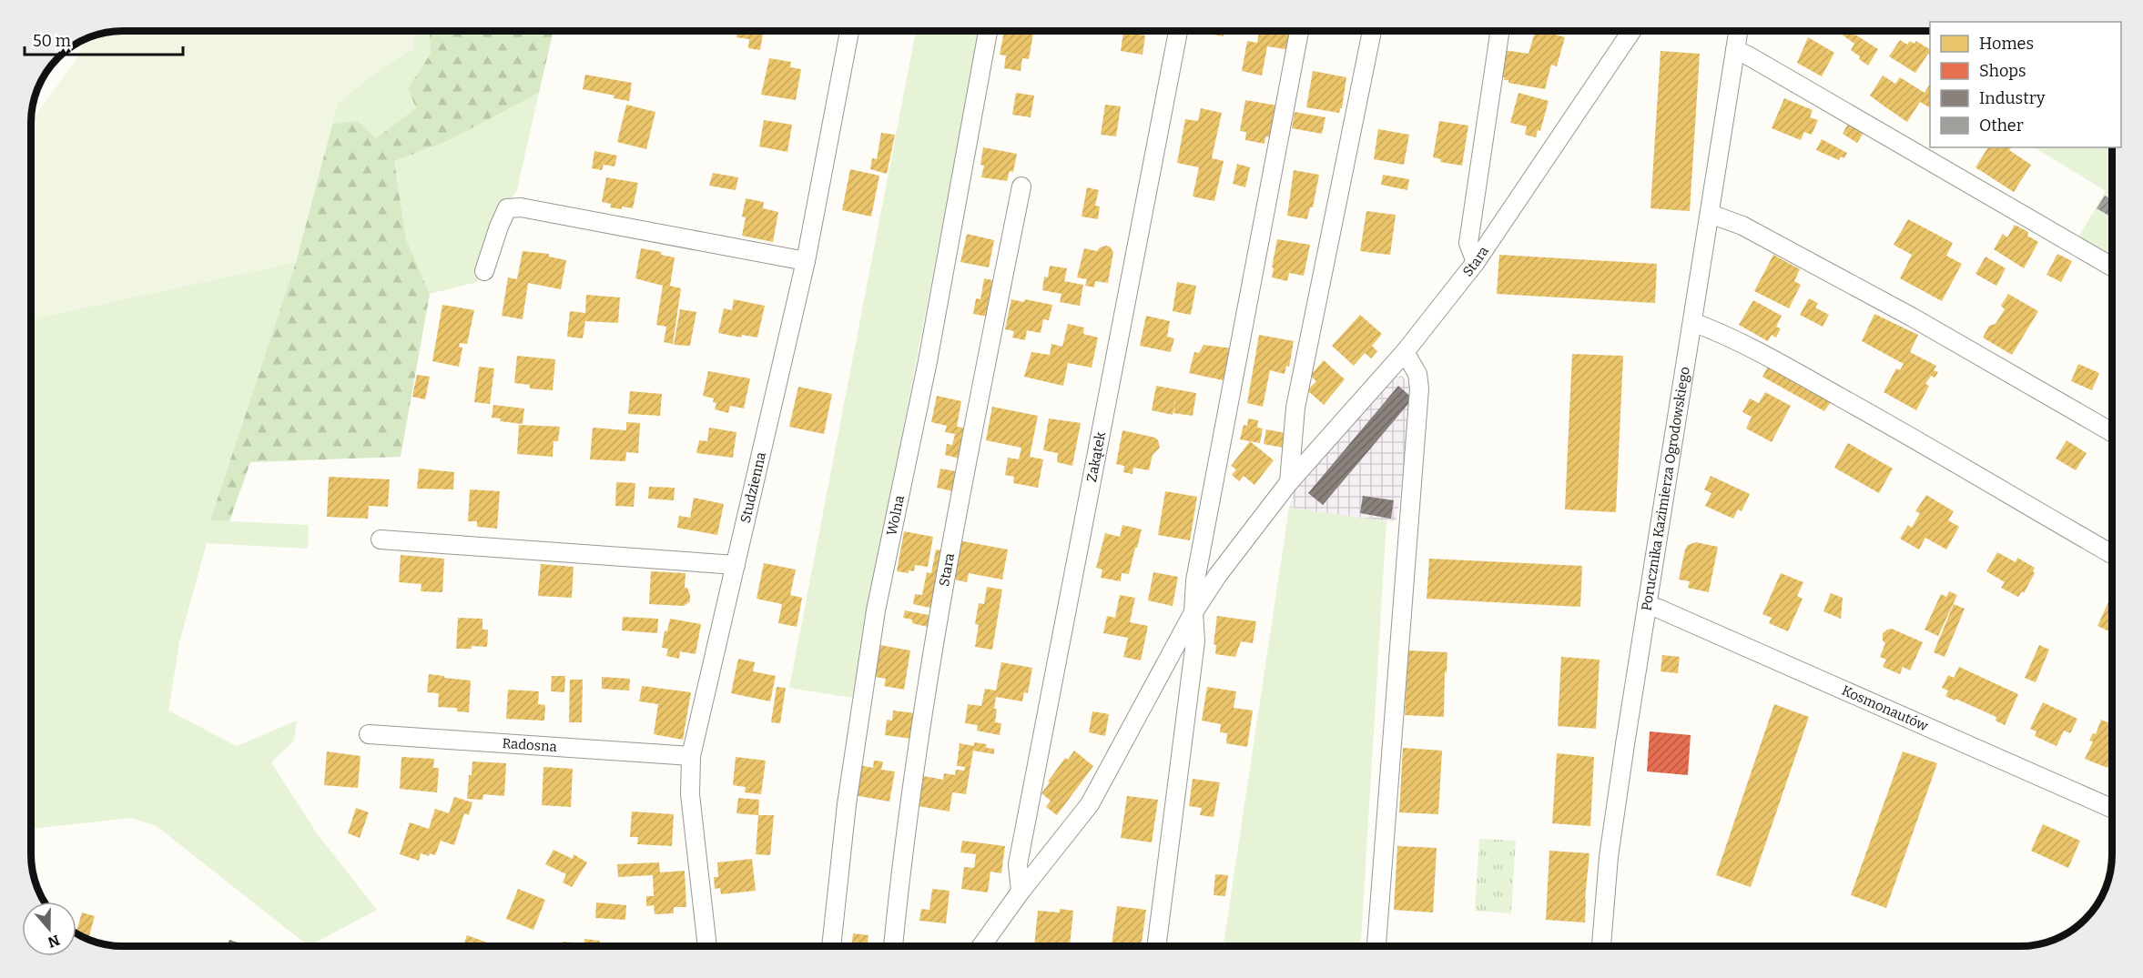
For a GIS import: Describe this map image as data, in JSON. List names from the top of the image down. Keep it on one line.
{"streets":{"street":["Stara","Zakątek","Studzienna","Porucznika Kazimierza Ogrodowskiego","Wolna","Kosmonautów","Radosna"]},"crossings":[["Stara","Zakątek"],["Studzienna","Radosna"],["Porucznika Kazimierza Ogrodowskiego","Kosmonautów"]],"legend":["Homes","Shops","Industry","Other"],"scale_bar":"50 m","north":"bottom"}
